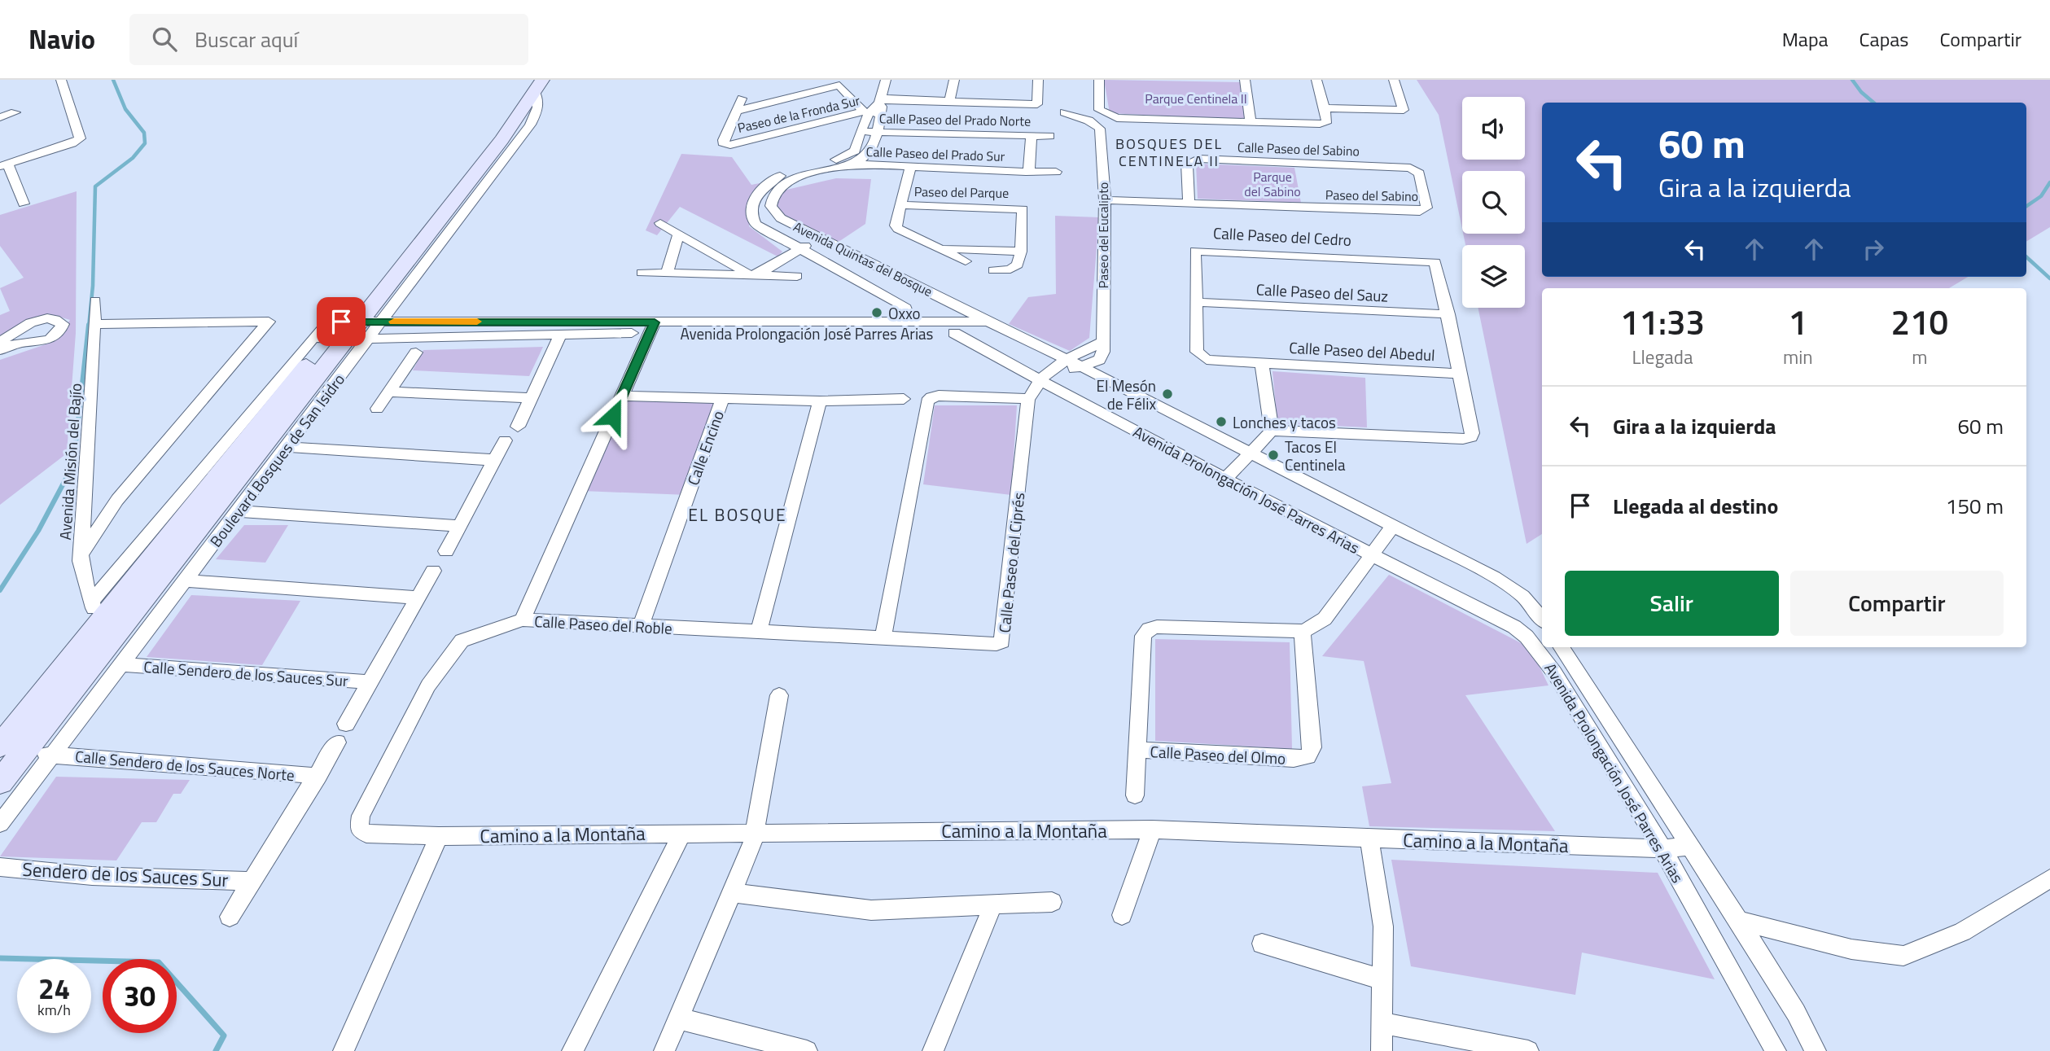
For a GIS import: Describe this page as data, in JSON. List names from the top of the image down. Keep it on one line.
{"streets":{"main road":["Boulevard Bosques de San Isidro"],"street":["Paseo de la Fronda Sur","Calle Paseo del Prado Norte","Calle Paseo del Sabino","Calle Paseo del Prado Sur","Paseo del Parque","Paseo del Sabino","Paseo del Eucalipto","Calle Paseo del Cedro","Avenida Quintas del Bosque","Calle Paseo del Sauz","Avenida Prolongación José Parres Arias","Calle Paseo del Abedul","Calle Encino","Avenida Misión del Bajío","Calle Paseo del Ciprés","Calle Paseo del Roble","Calle Sendero de los Sauces Sur","Calle Paseo del Olmo","Calle Sendero de los Sauces Norte","Camino a la Montaña","Sendero de los Sauces Sur"]},"crossings":[["Calle Paseo del Sabino","Paseo del Sabino"],["Paseo del Sabino","Paseo del Eucalipto"],["Paseo del Eucalipto","Avenida Prolongación José Parres Arias"],["Calle Paseo del Cedro","Calle Paseo del Sauz"],["Calle Paseo del Cedro","Calle Paseo del Abedul"],["Avenida Quintas del Bosque","Avenida Prolongación José Parres Arias"],["Avenida Prolongación José Parres Arias","Boulevard Bosques de San Isidro"],["Avenida Prolongación José Parres Arias","Calle Paseo del Ciprés"],["Avenida Prolongación José Parres Arias","Calle Paseo del Roble"],["Avenida Prolongación José Parres Arias","Camino a la Montaña"],["Calle Encino","Calle Paseo del Roble"],["Boulevard Bosques de San Isidro","Avenida Misión del Bajío"],["Boulevard Bosques de San Isidro","Calle Sendero de los Sauces Sur"],["Boulevard Bosques de San Isidro","Calle Sendero de los Sauces Norte"],["Calle Paseo del Ciprés","Calle Paseo del Roble"],["Calle Paseo del Roble","Camino a la Montaña"]],"districts":["BOSQUES DEL CENTINELA II","EL BOSQUE"],"parks":["Parque Centinela II","Parque del Sabino"],"places":["Oxxo","El Mesón de Félix","Lonches y tacos","Tacos El Centinela"],"page":{"header":"Navio","search":"Buscar aquí","nav":["Mapa","Capas","Compartir"],"turn":["60 m","Gira a la izquierda"],"eta":["11:33","Llegada","1","min","210","m"],"list":[{"name":"Gira a la izquierda","value":"60 m"},{"name":"Llegada al destino","value":"150 m"}],"buttons":["Salir","Compartir"],"speed":"24 km/h","limit":"30"}}
